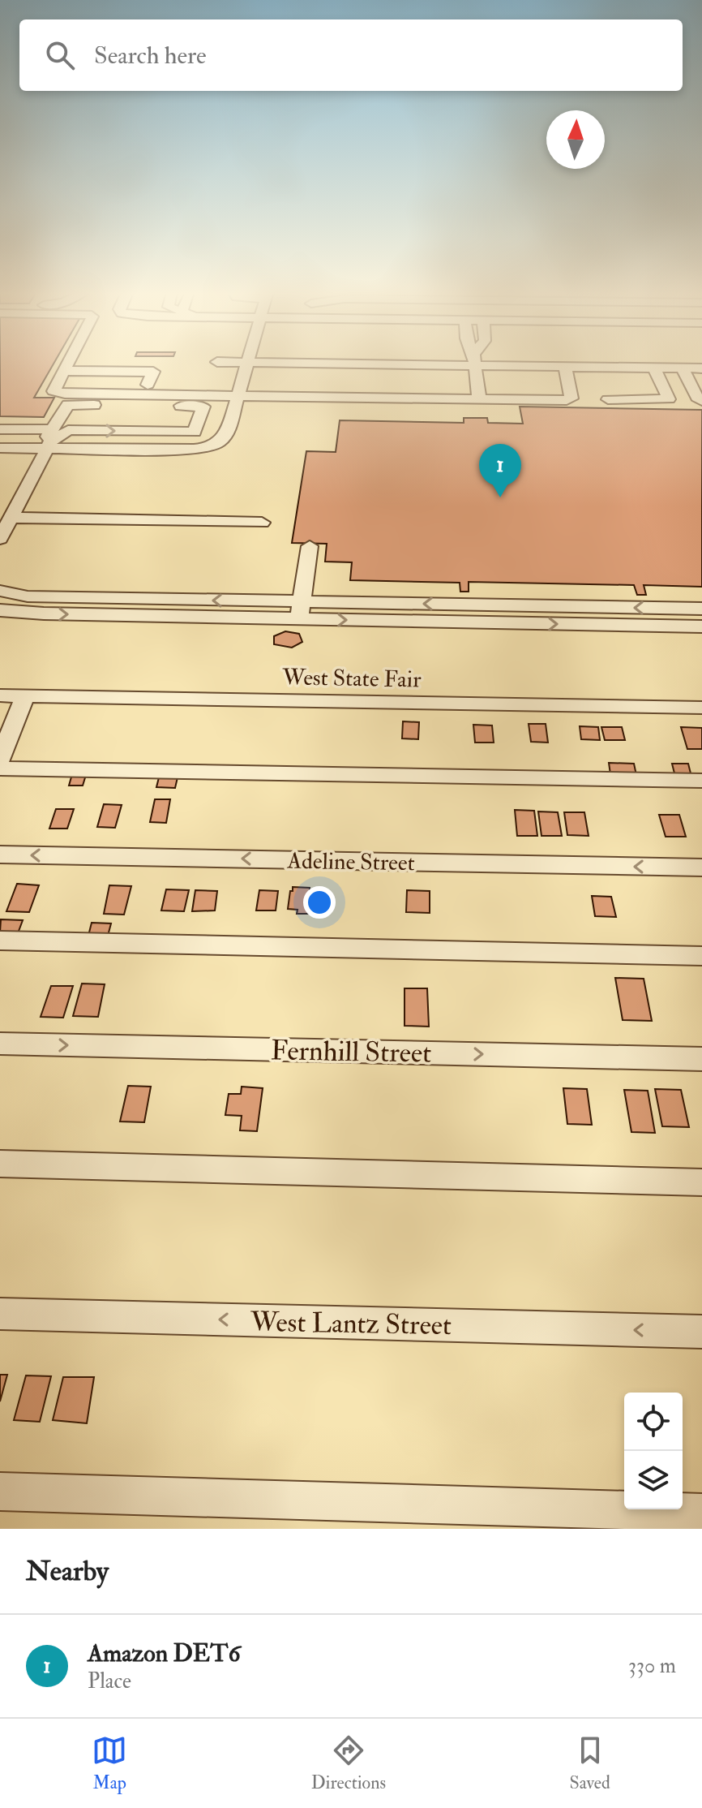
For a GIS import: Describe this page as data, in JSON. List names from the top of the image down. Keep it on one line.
{"streets":{"street":["West State Fair","Adeline Street","Fernhill Street","West Lantz Street"]},"north":"top","page":{"search":"Search here","pins":"1","heading":"Nearby","list":[{"mark":"1","name":"Amazon DET6","note":"Place","value":"330 m"}],"nav":["Map","Directions","Saved"]}}
